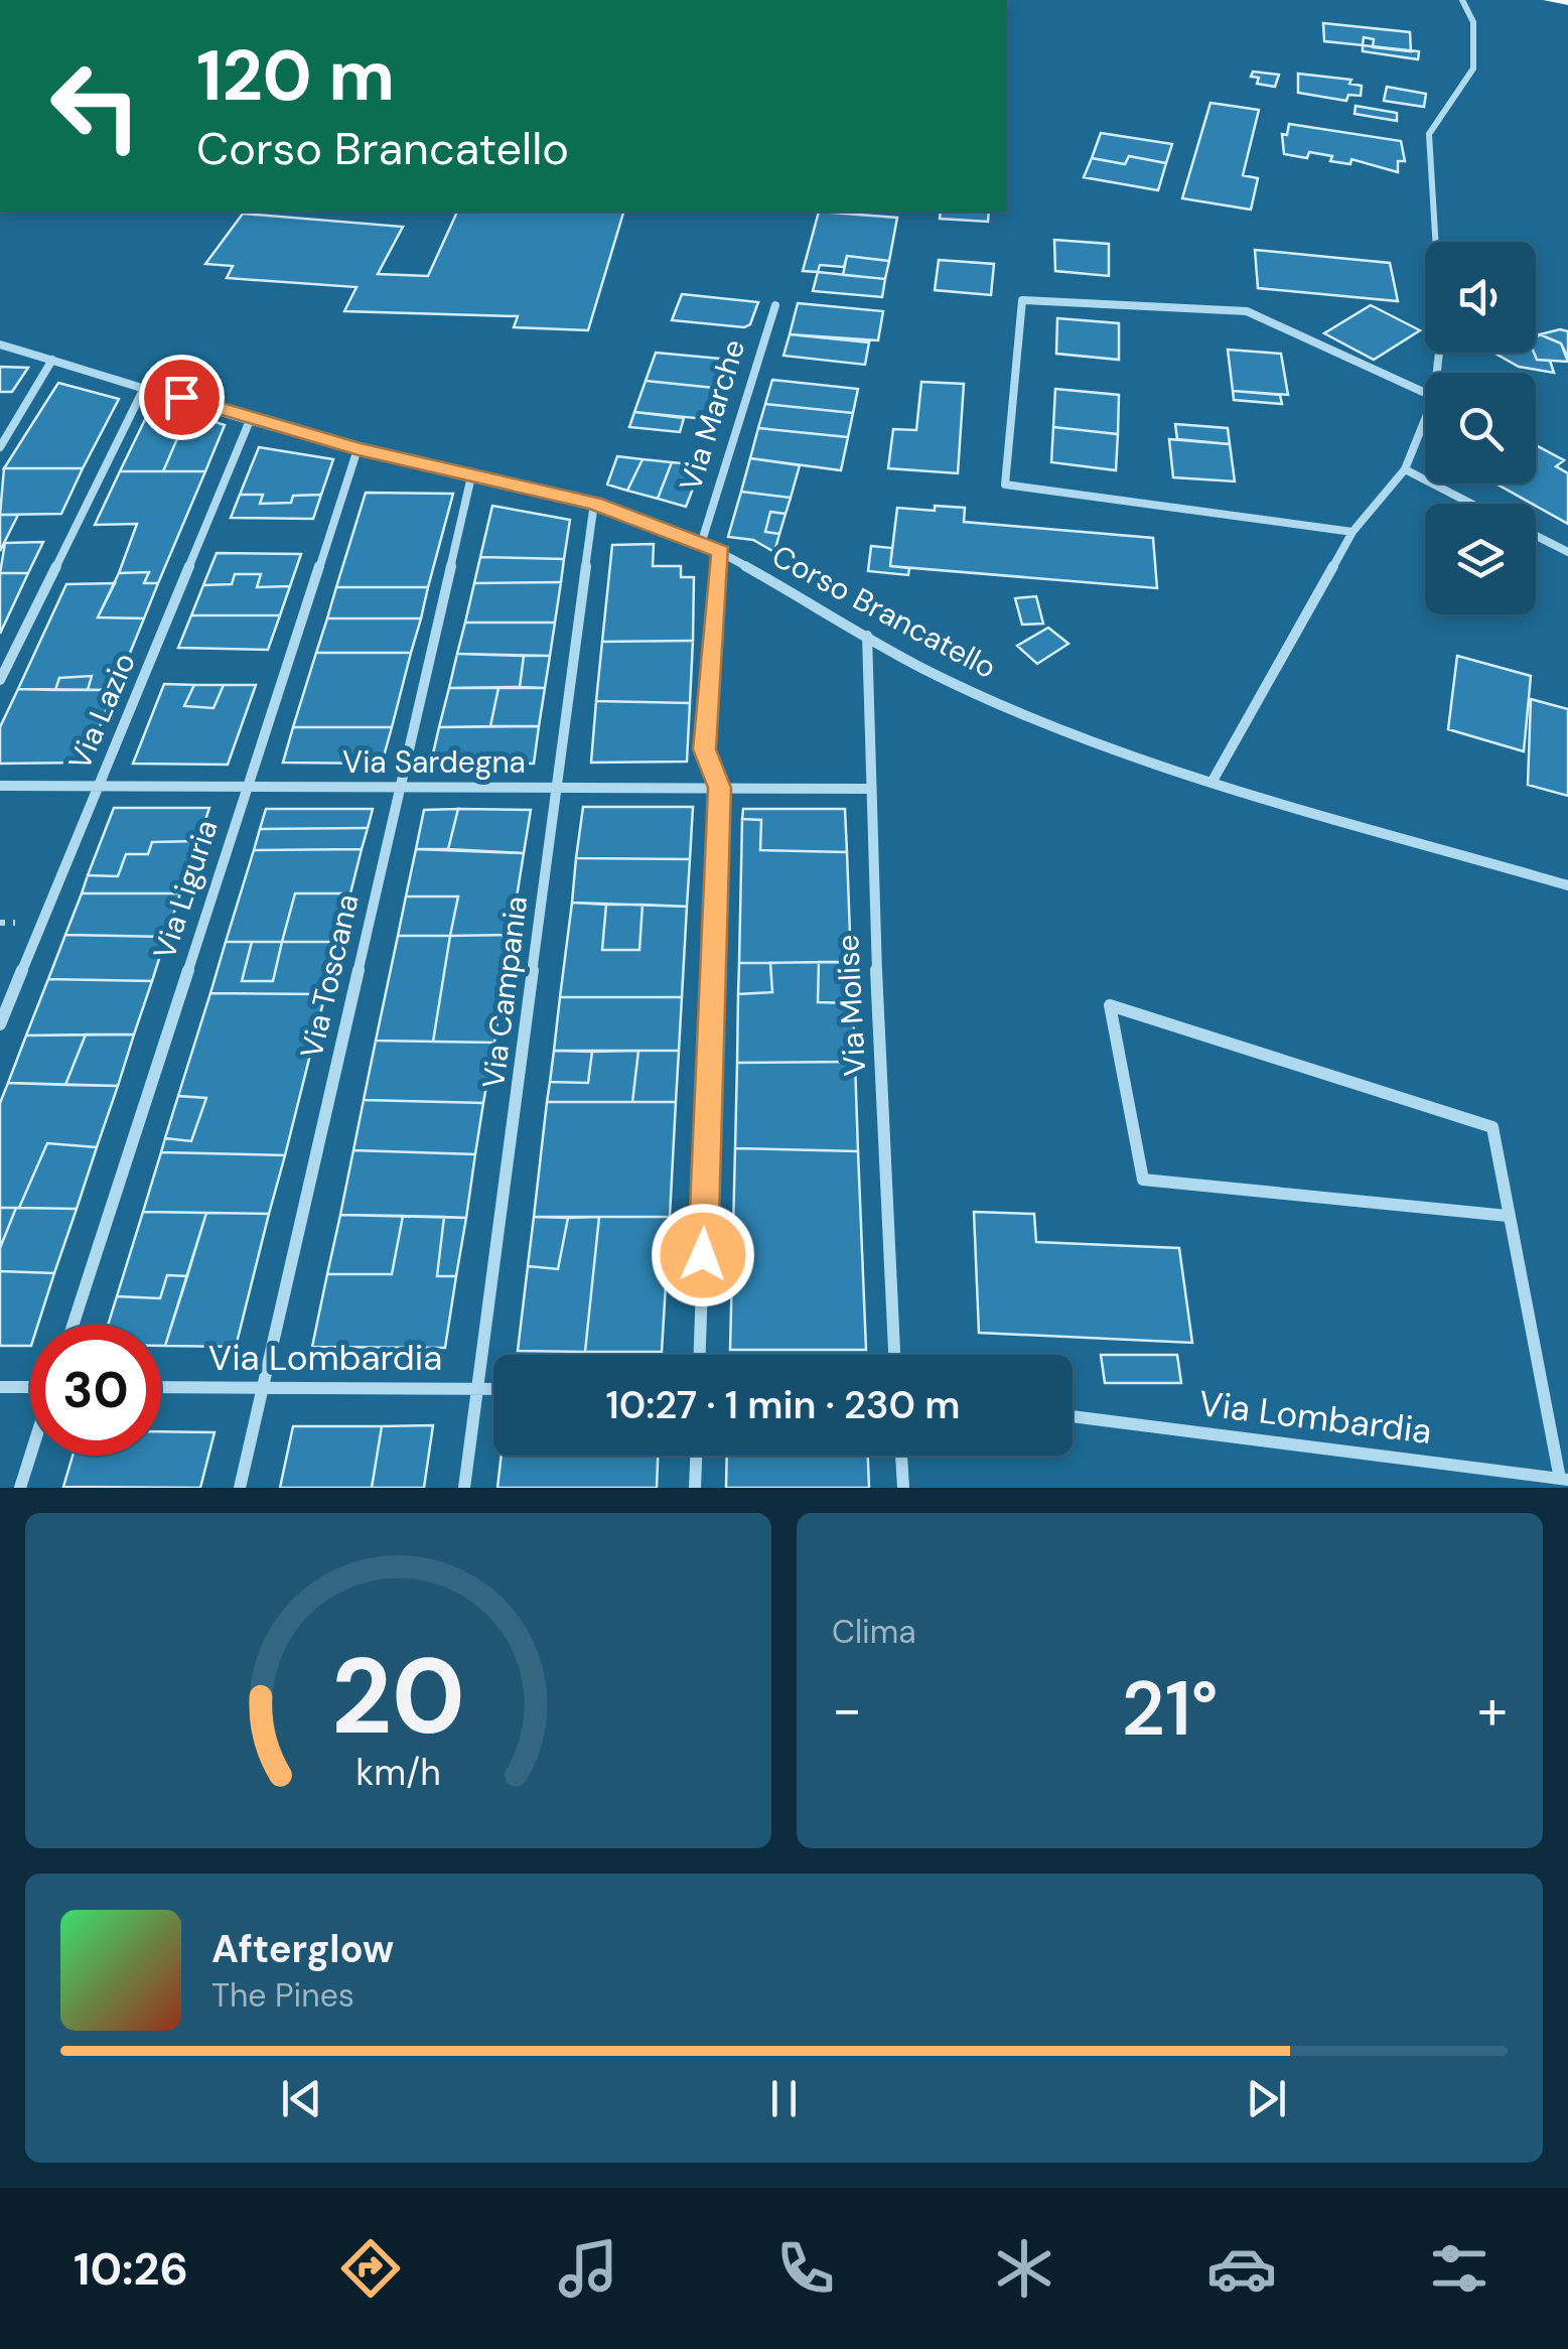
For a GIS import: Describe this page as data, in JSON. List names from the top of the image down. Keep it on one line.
{"streets":{"street":["Via Marche","Corso Brancatello","Via Lazio","Via Sardegna","Via Liguria","Via Toscana","Via Campania","Via Molise","Via Lombardia"]},"crossings":[["Via Marche","Corso Brancatello"],["Corso Brancatello","Via Lazio"],["Corso Brancatello","Via Liguria"],["Corso Brancatello","Via Toscana"],["Corso Brancatello","Via Campania"],["Corso Brancatello","Via Molise"],["Via Lazio","Via Sardegna"],["Via Sardegna","Via Liguria"],["Via Sardegna","Via Toscana"],["Via Sardegna","Via Campania"],["Via Sardegna","Via Molise"],["Via Toscana","Via Lombardia"],["Via Campania","Via Lombardia"]],"page":{"turn":["120 m","Corso Brancatello"],"limit":"30","trip":"10:27 · 1 min · 230 m","tile":"Clima","heat":["−","21°","+"],"song":["Afterglow","The Pines"],"tabs":"10:26","gauge":["20","km/h"]}}
